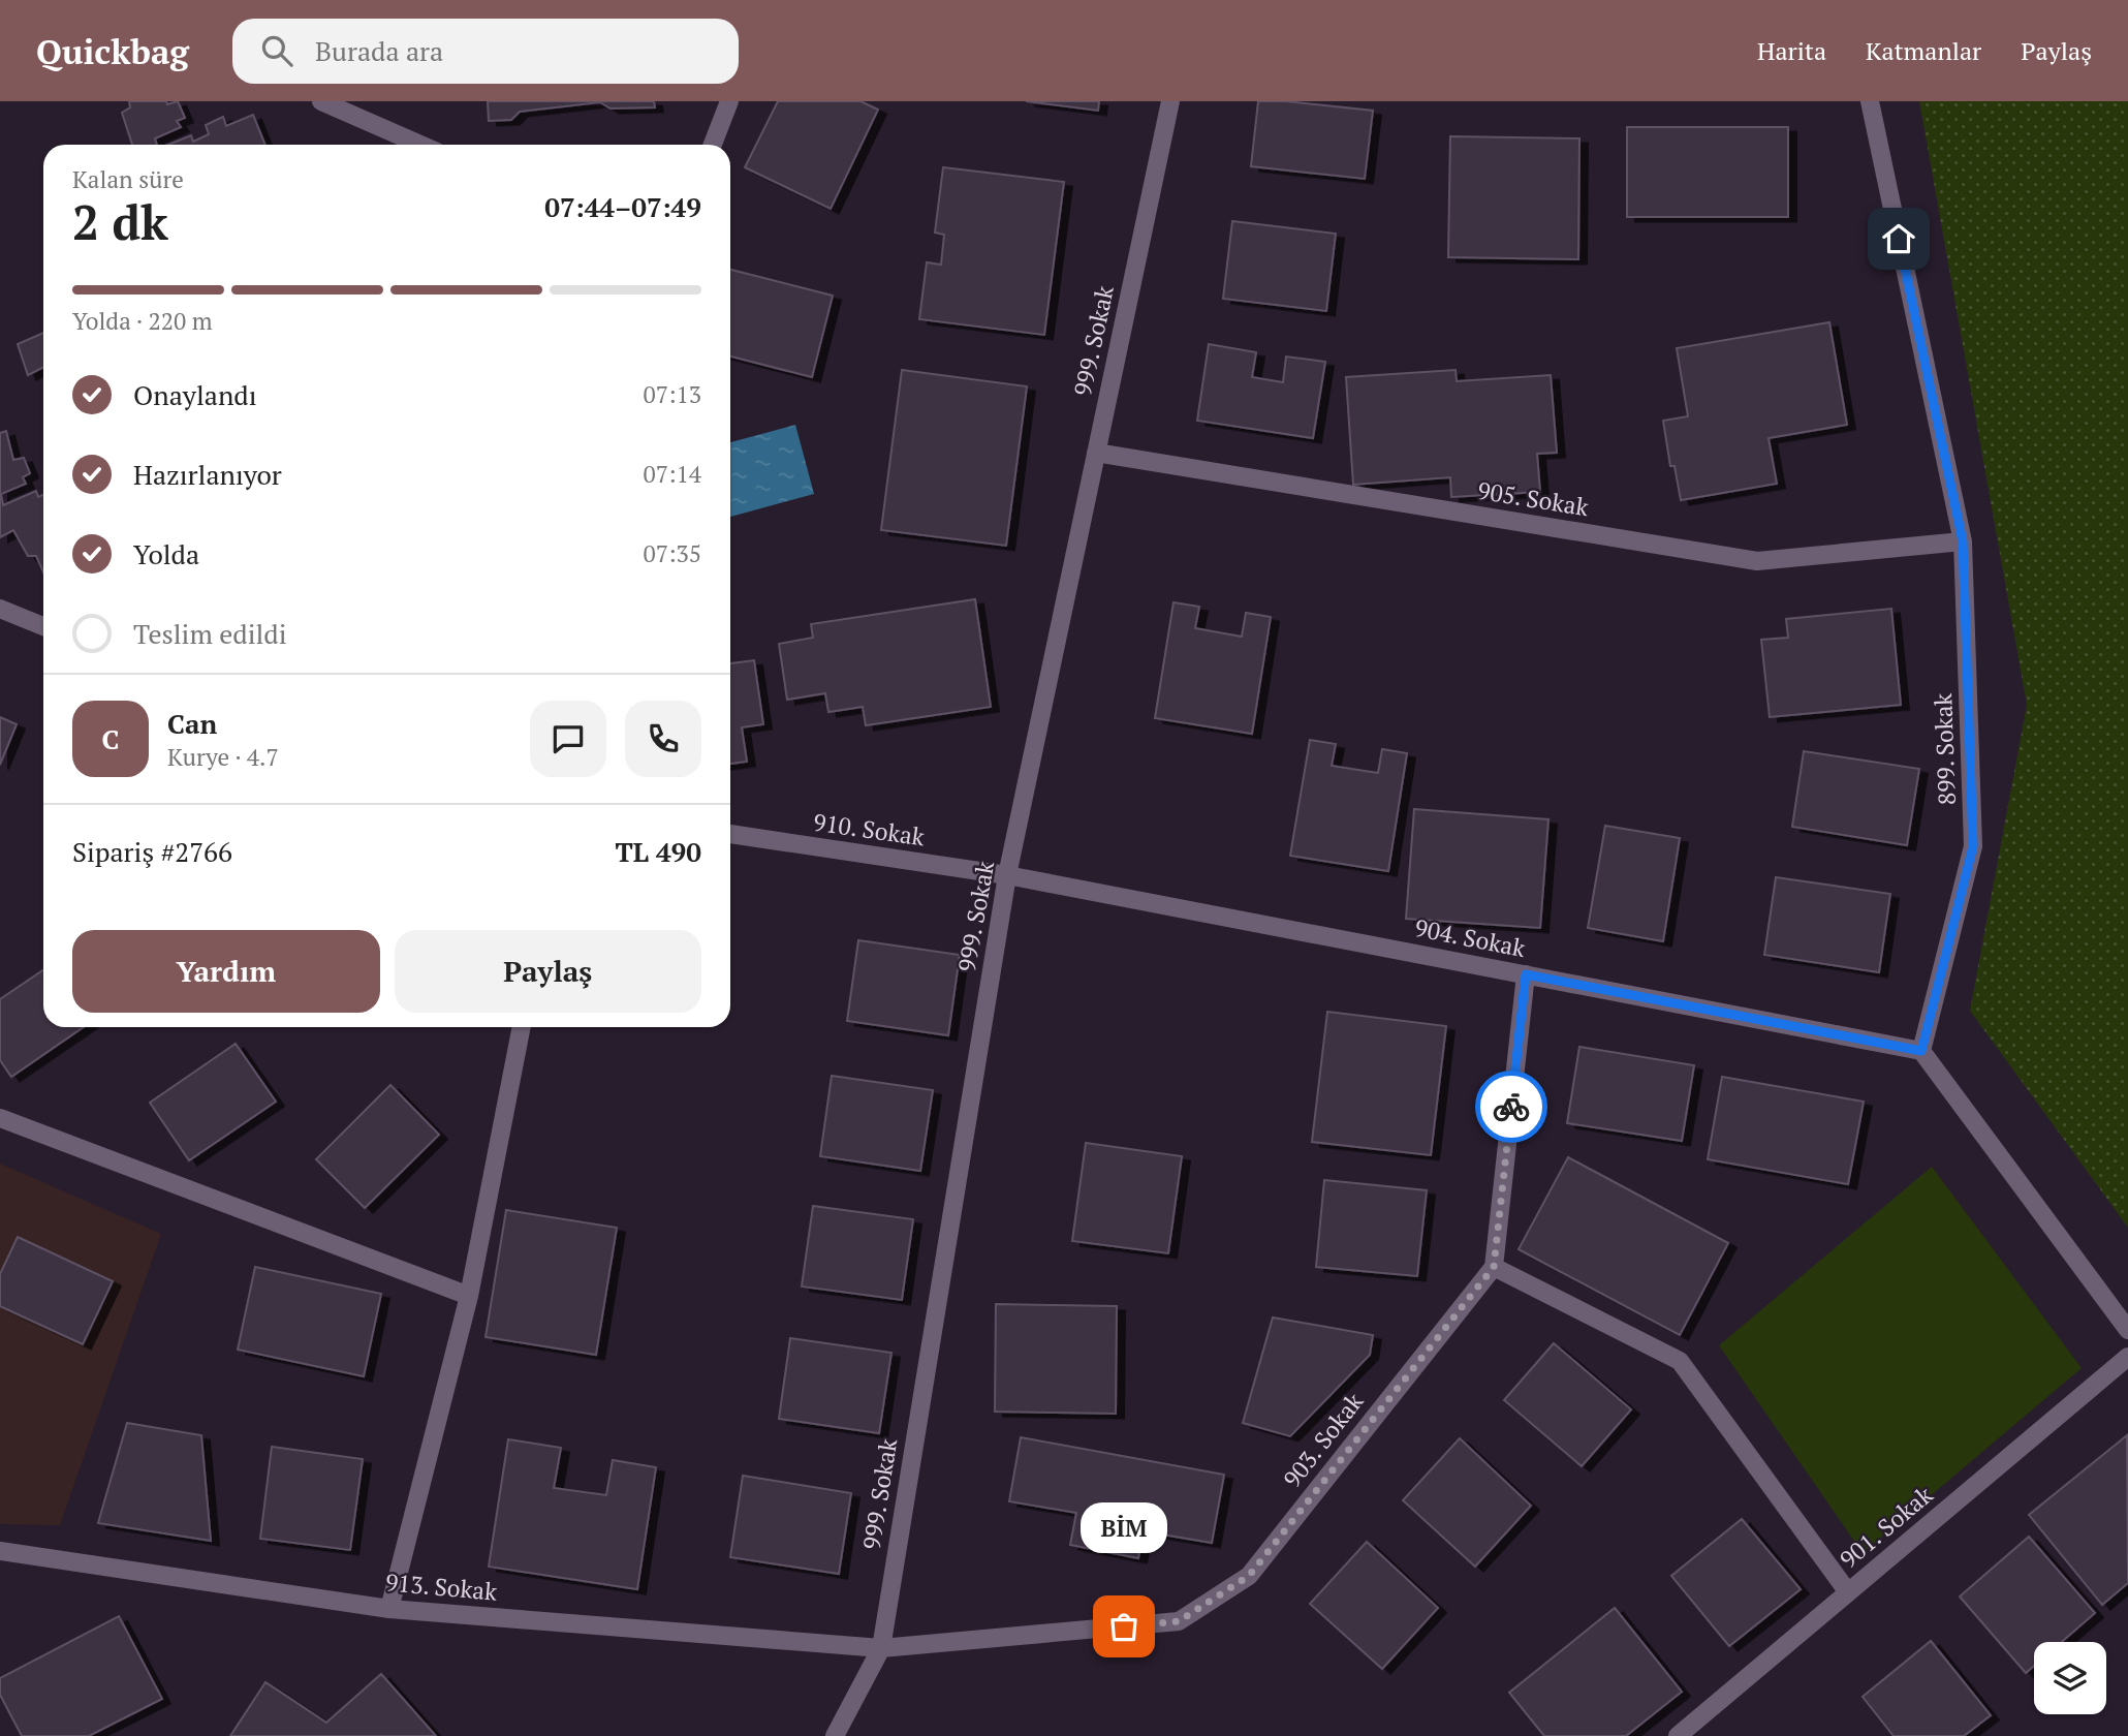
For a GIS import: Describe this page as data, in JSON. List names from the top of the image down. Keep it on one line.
{"streets":{"street":["999. Sokak","905. Sokak","899. Sokak","910. Sokak","904. Sokak","903. Sokak","901. Sokak","913. Sokak"]},"crossings":[["999. Sokak","905. Sokak"],["999. Sokak","910. Sokak"],["999. Sokak","904. Sokak"],["999. Sokak","903. Sokak"],["999. Sokak","913. Sokak"],["905. Sokak","899. Sokak"],["899. Sokak","904. Sokak"],["910. Sokak","904. Sokak"],["903. Sokak","913. Sokak"]],"places":["BİM"],"page":{"header":"Quickbag","search":"Burada ara","nav":["Harita","Katmanlar","Paylaş"],"heading":["2 dk","Kalan süre","07:44–07:49"],"panel":["Can","Kurye · 4.7","Sipariş #2766","TL 490"],"bar":"Yolda · 220 m","list":[["Onaylandı","07:13"],["Hazırlanıyor","07:14"],["Yolda","07:35"],"Teslim edildi"],"round":"C","buttons":["Yardım","Paylaş"],"bubble":"BİM"}}
